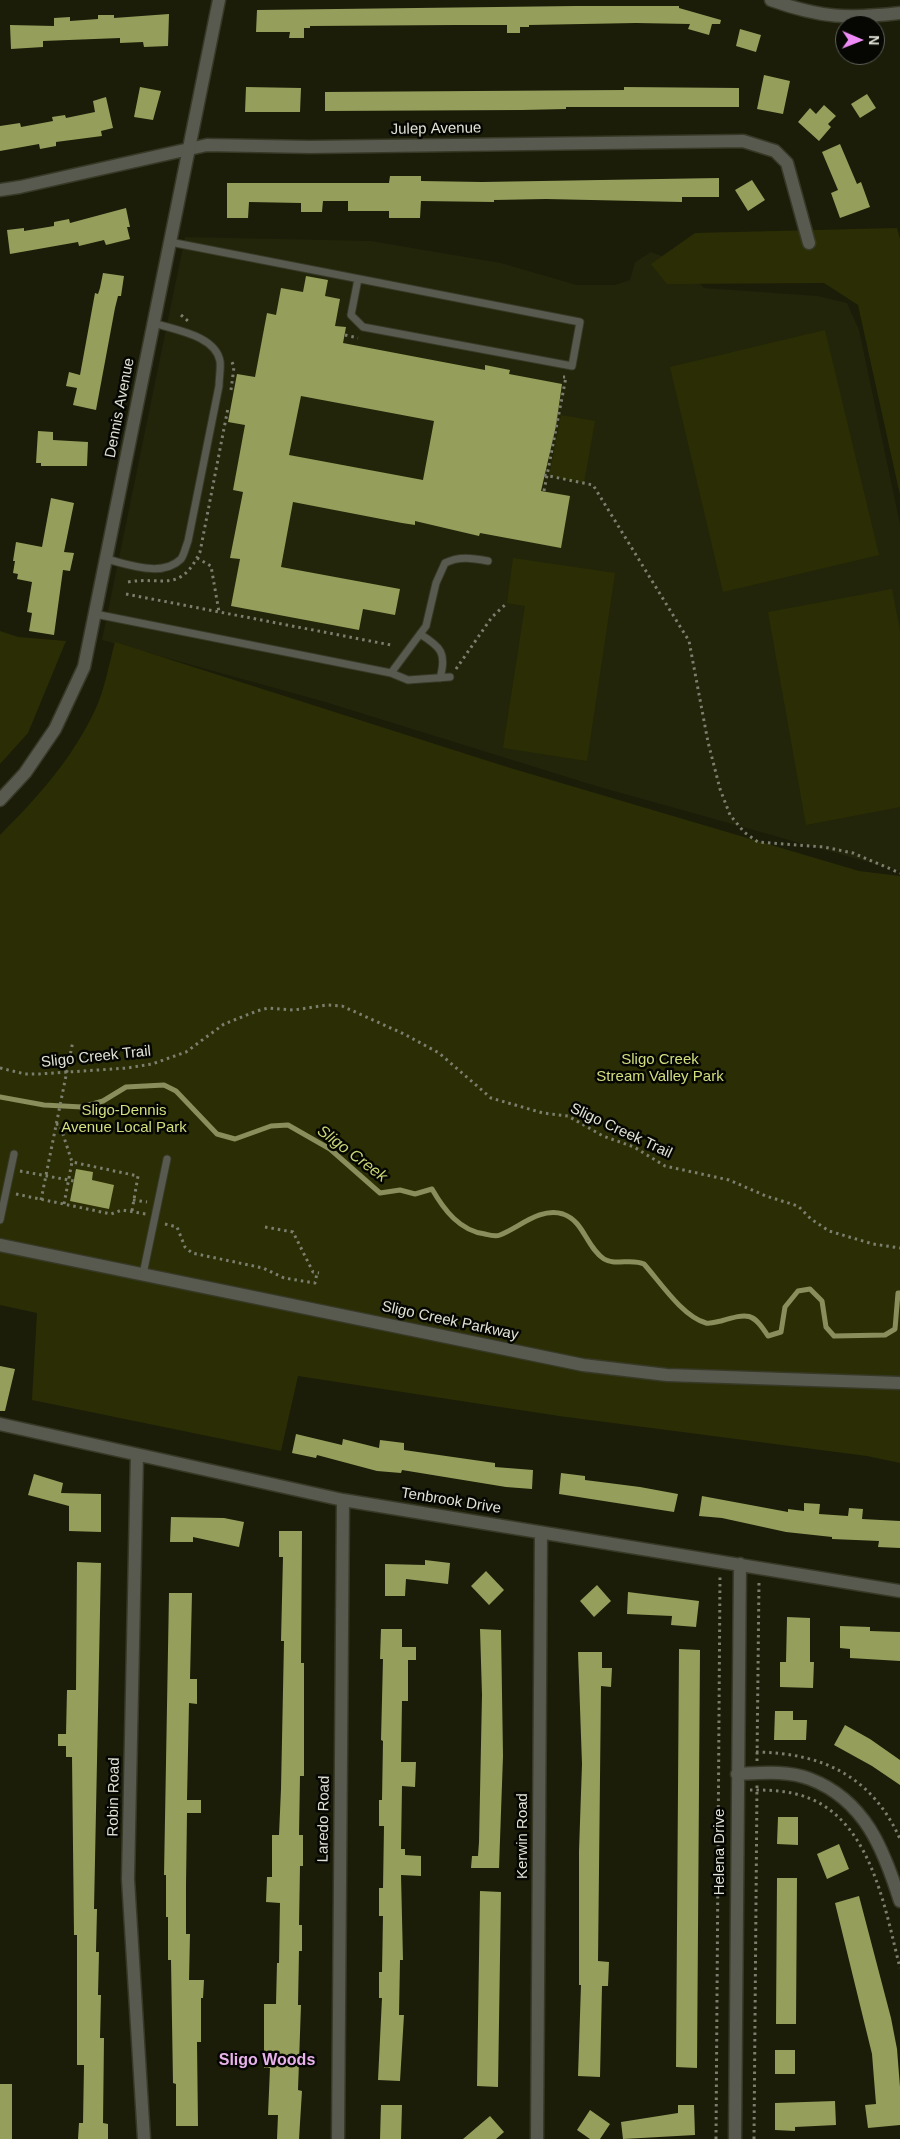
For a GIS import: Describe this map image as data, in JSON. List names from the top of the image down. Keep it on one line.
{"streets":{"street":["Julep Avenue","Dennis Avenue","Sligo Creek Parkway","Tenbrook Drive","Robin Road","Laredo Road","Kerwin Road","Helena Drive"],"path":["Sligo Creek Trail"]},"crossings":[["Julep Avenue","Dennis Avenue"],["Tenbrook Drive","Robin Road"],["Tenbrook Drive","Laredo Road"],["Tenbrook Drive","Kerwin Road"],["Tenbrook Drive","Helena Drive"]],"districts":["Sligo Woods"],"water":["Sligo Creek"],"parks":["Sligo Creek Stream Valley Park","Sligo-Dennis Avenue Local Park"],"north":"right"}
